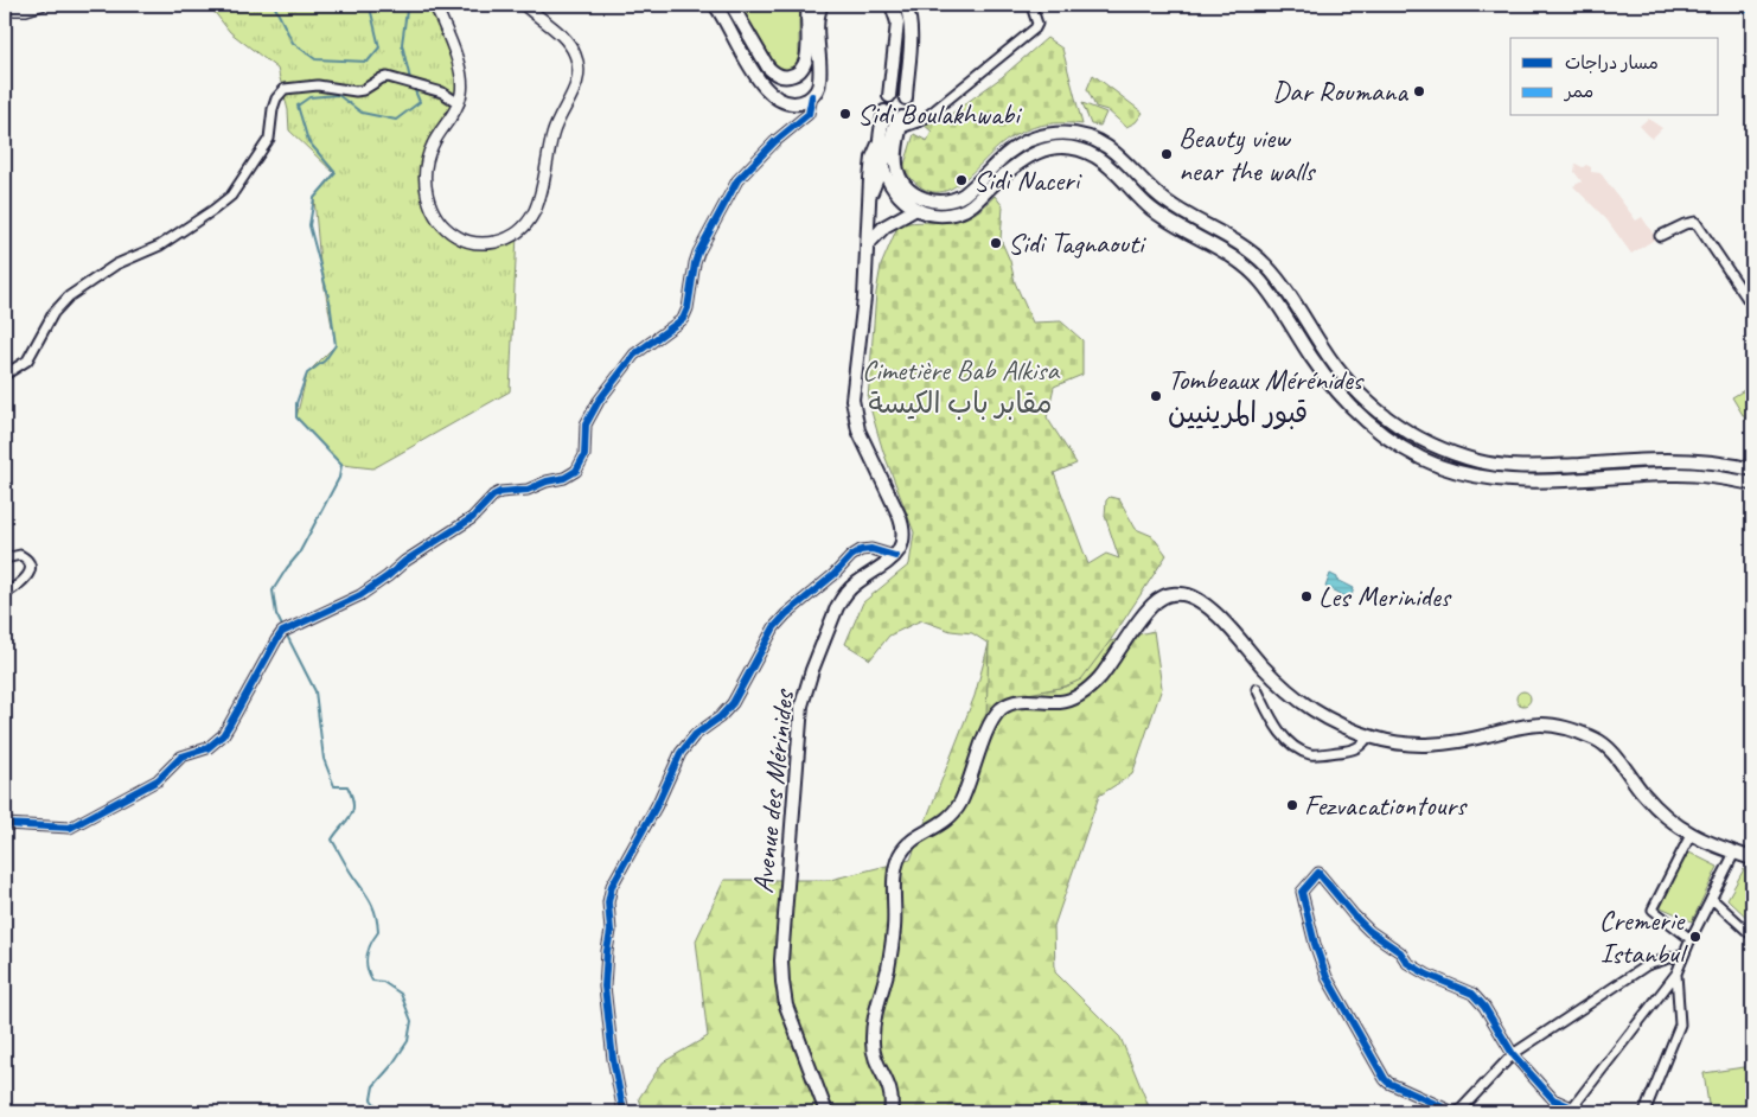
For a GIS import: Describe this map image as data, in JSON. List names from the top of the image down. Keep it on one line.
{"streets":{"main road":["Avenue des Mérinides"]},"parks":["Cimetière Bab Alkisa مقابر باب الكيسة"],"places":["Dar Roumana","Sidi Boulakhwabi","Beauty view near the walls","Sidi Naceri","Sidi Tagnaouti","Tombeaux Mérénides قبور المرينيين","Les Merinides","Fezvacationtours","Cremerie Istanbul"],"legend":["مسار دراجات","ممر"]}
